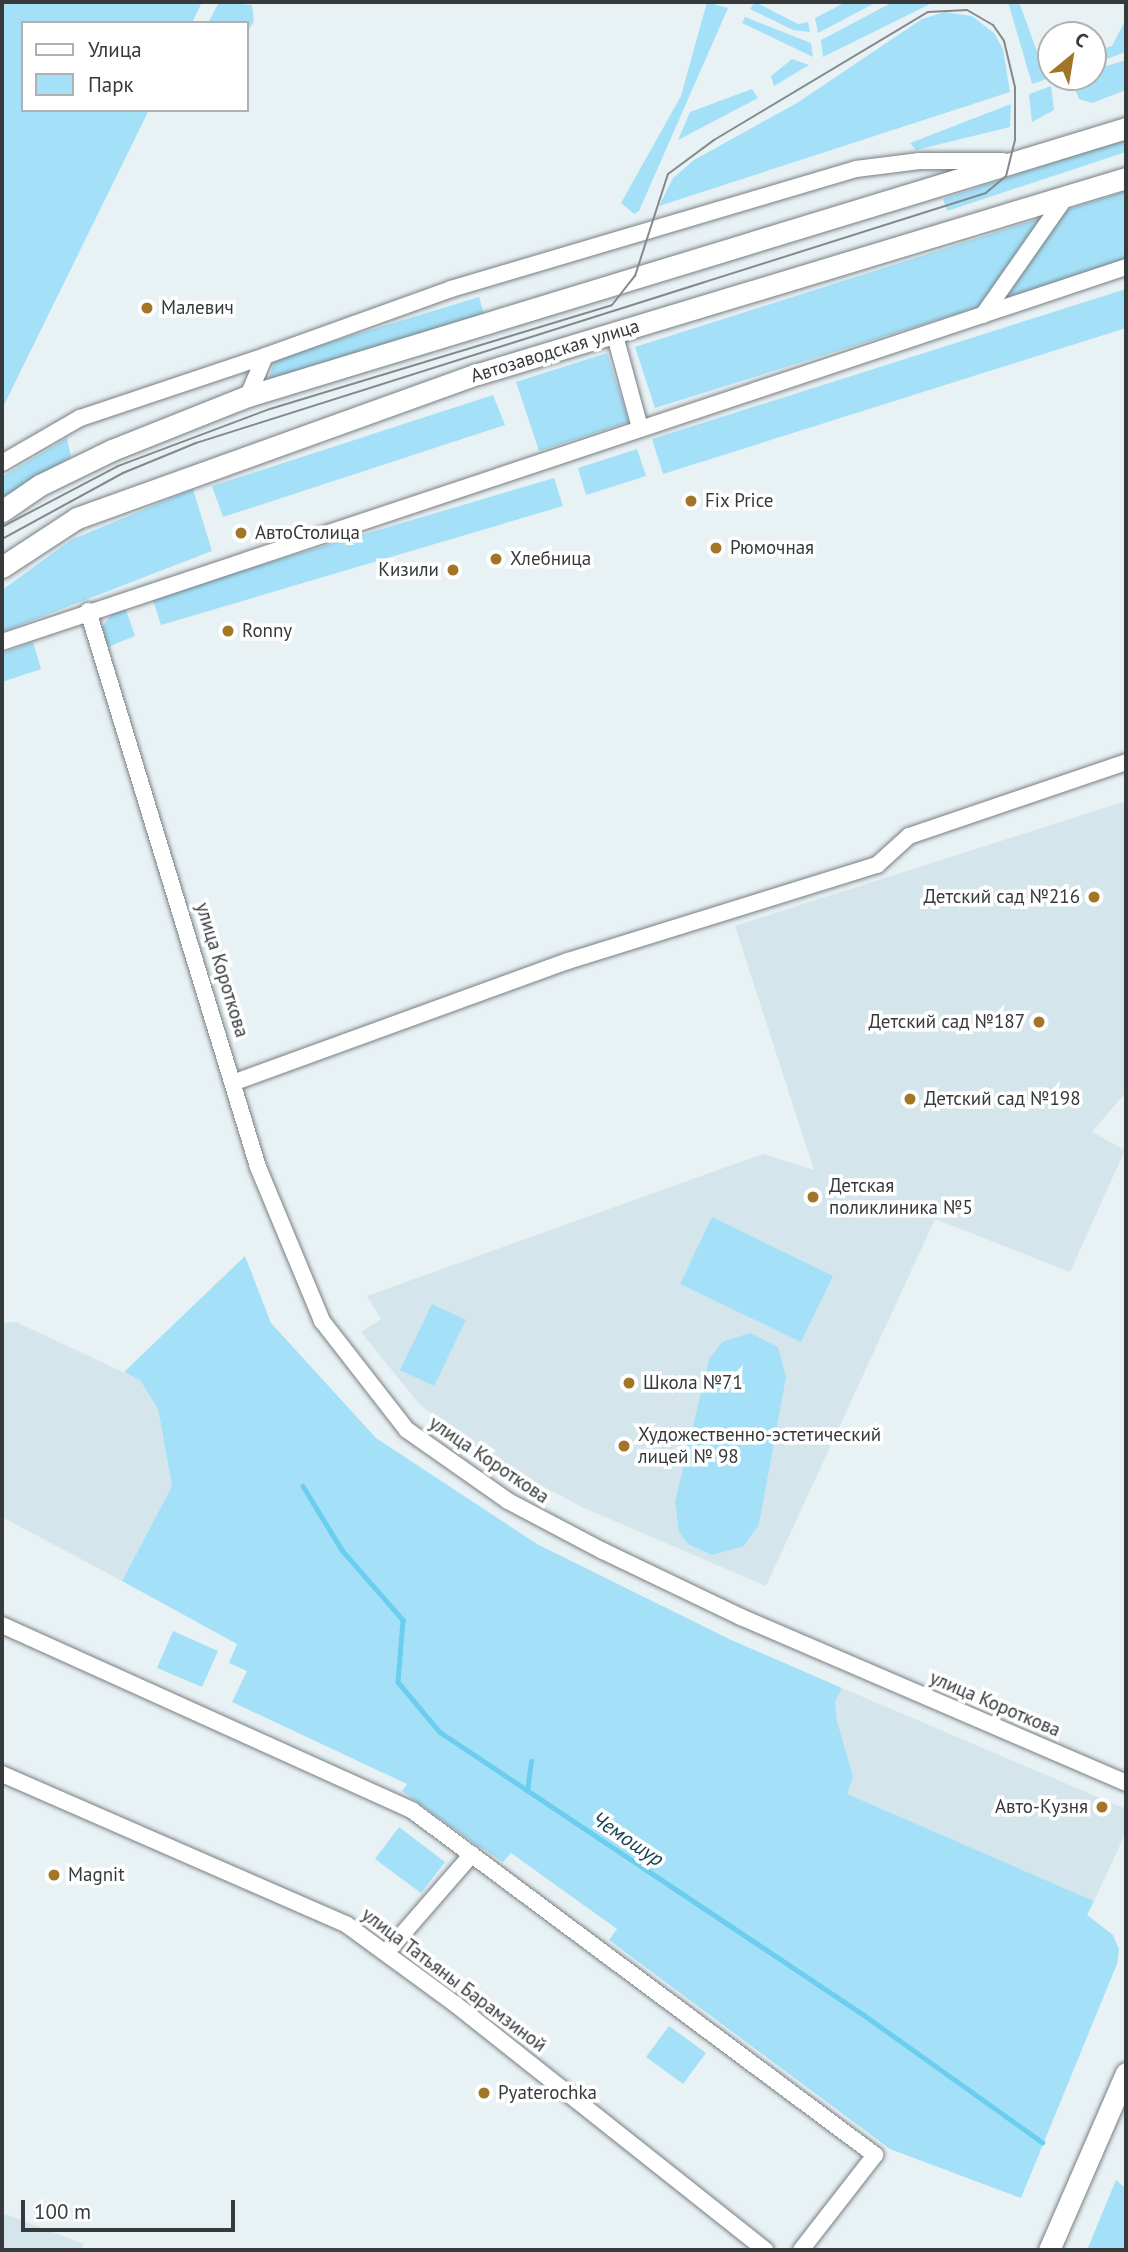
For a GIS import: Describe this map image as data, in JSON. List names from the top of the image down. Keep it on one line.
{"streets":{"main road":["Автозаводская улица"],"street":["улица Короткова","улица Татьяны Барамзиной"]},"water":["Чемошур"],"places":["Малевич","Fix Price","АвтоСтолица","Рюмочная","Хлебница","Кизили","Ronny","Детский сад №216","Детский сад №187","Детский сад №198","Детская поликлиника №5","Школа №71","Художественно-эстетический лицей № 98","Авто-Кузня","Magnit","Pyaterochka"],"legend":["Улица","Парк"],"scale_bar":"100 m","north":"top right"}
